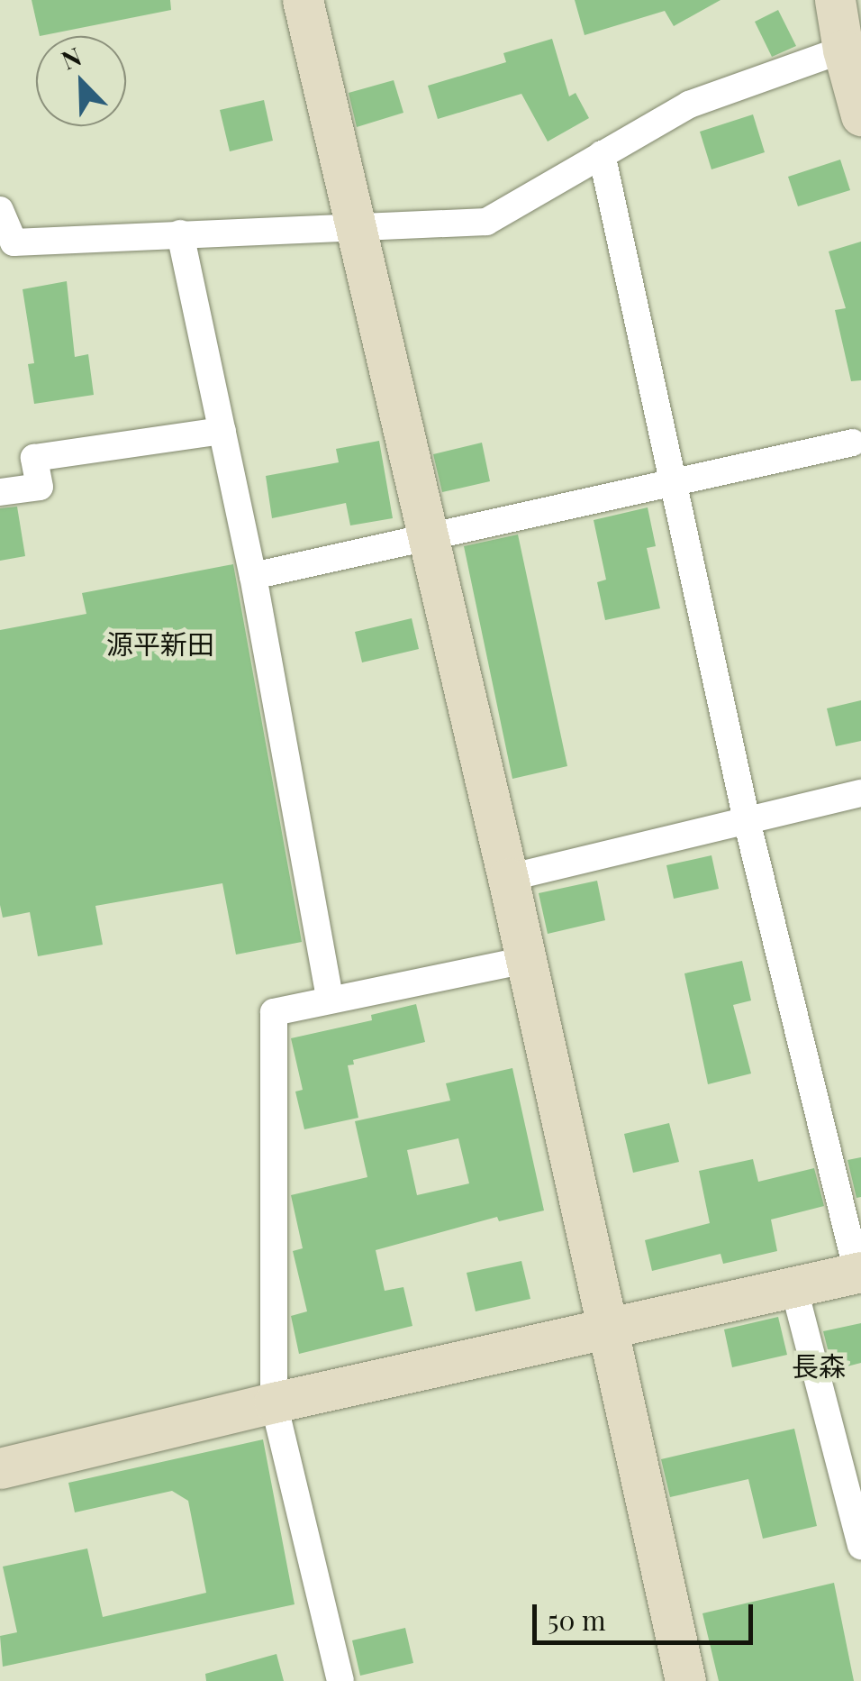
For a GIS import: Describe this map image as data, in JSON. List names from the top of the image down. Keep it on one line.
{"districts":["源平新田","長森"],"scale_bar":"50 m","north":"top left"}
